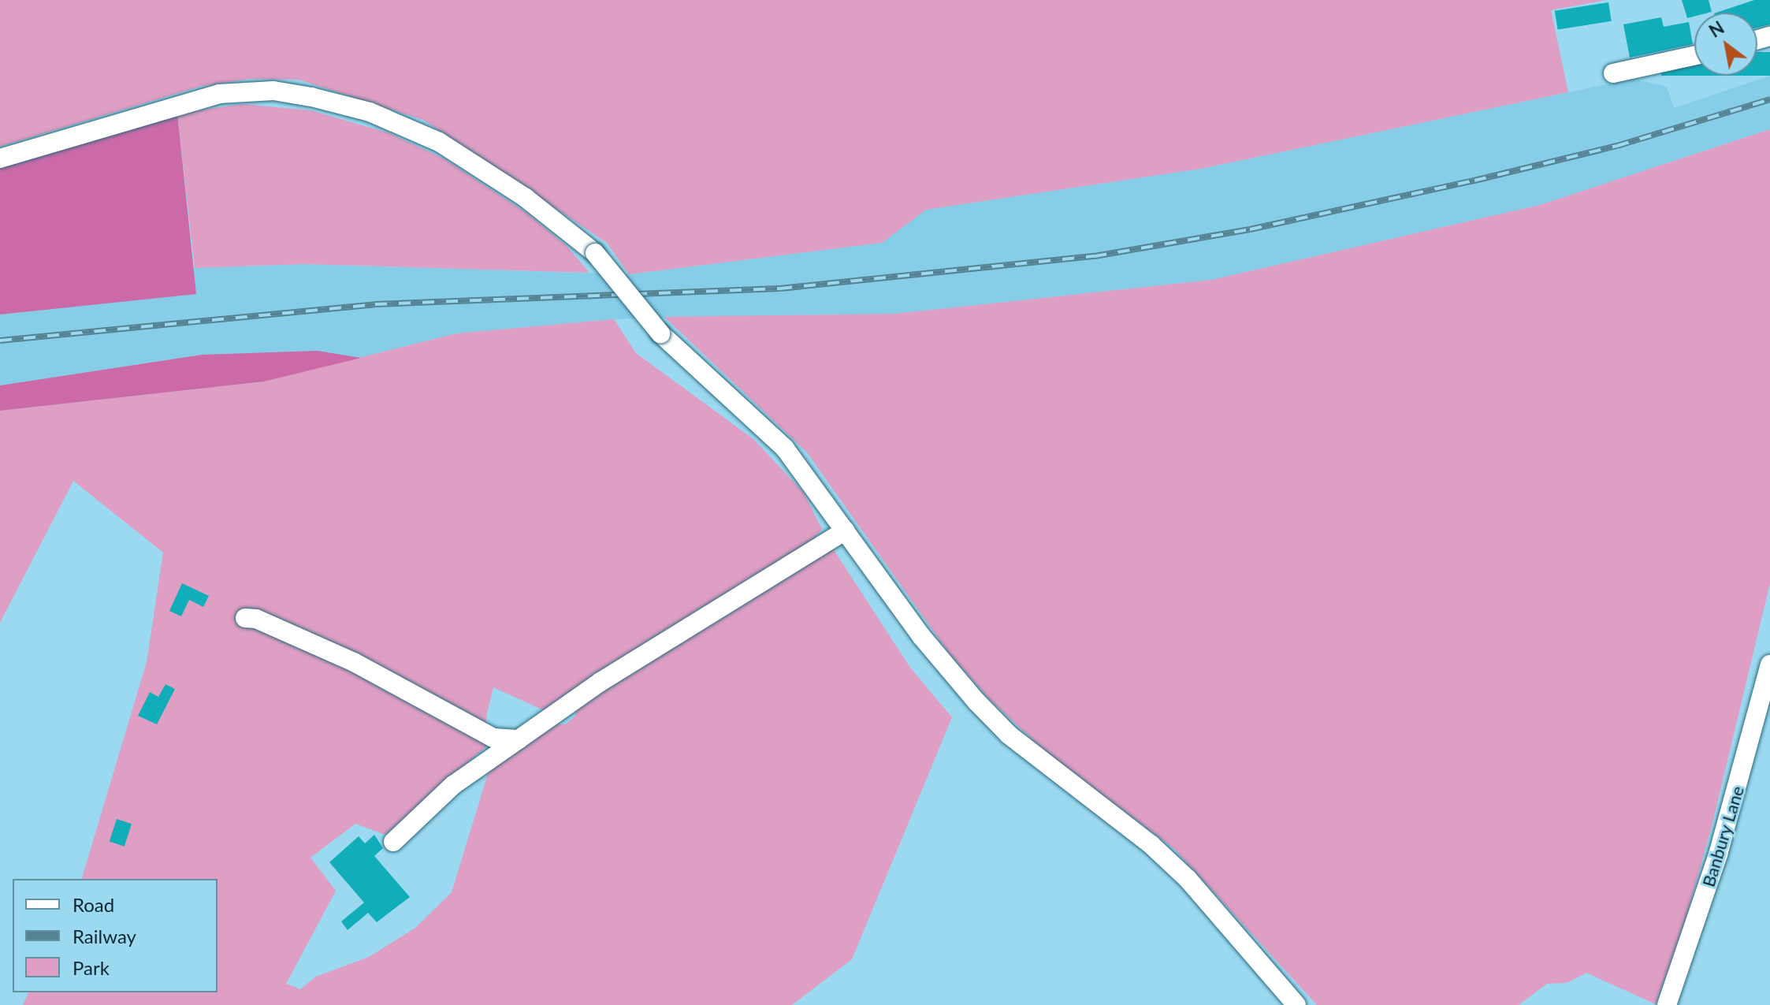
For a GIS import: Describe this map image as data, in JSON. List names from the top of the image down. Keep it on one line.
{"streets":{"street":["Banbury Lane"]},"legend":["Road","Railway","Park"],"north":"top left"}
